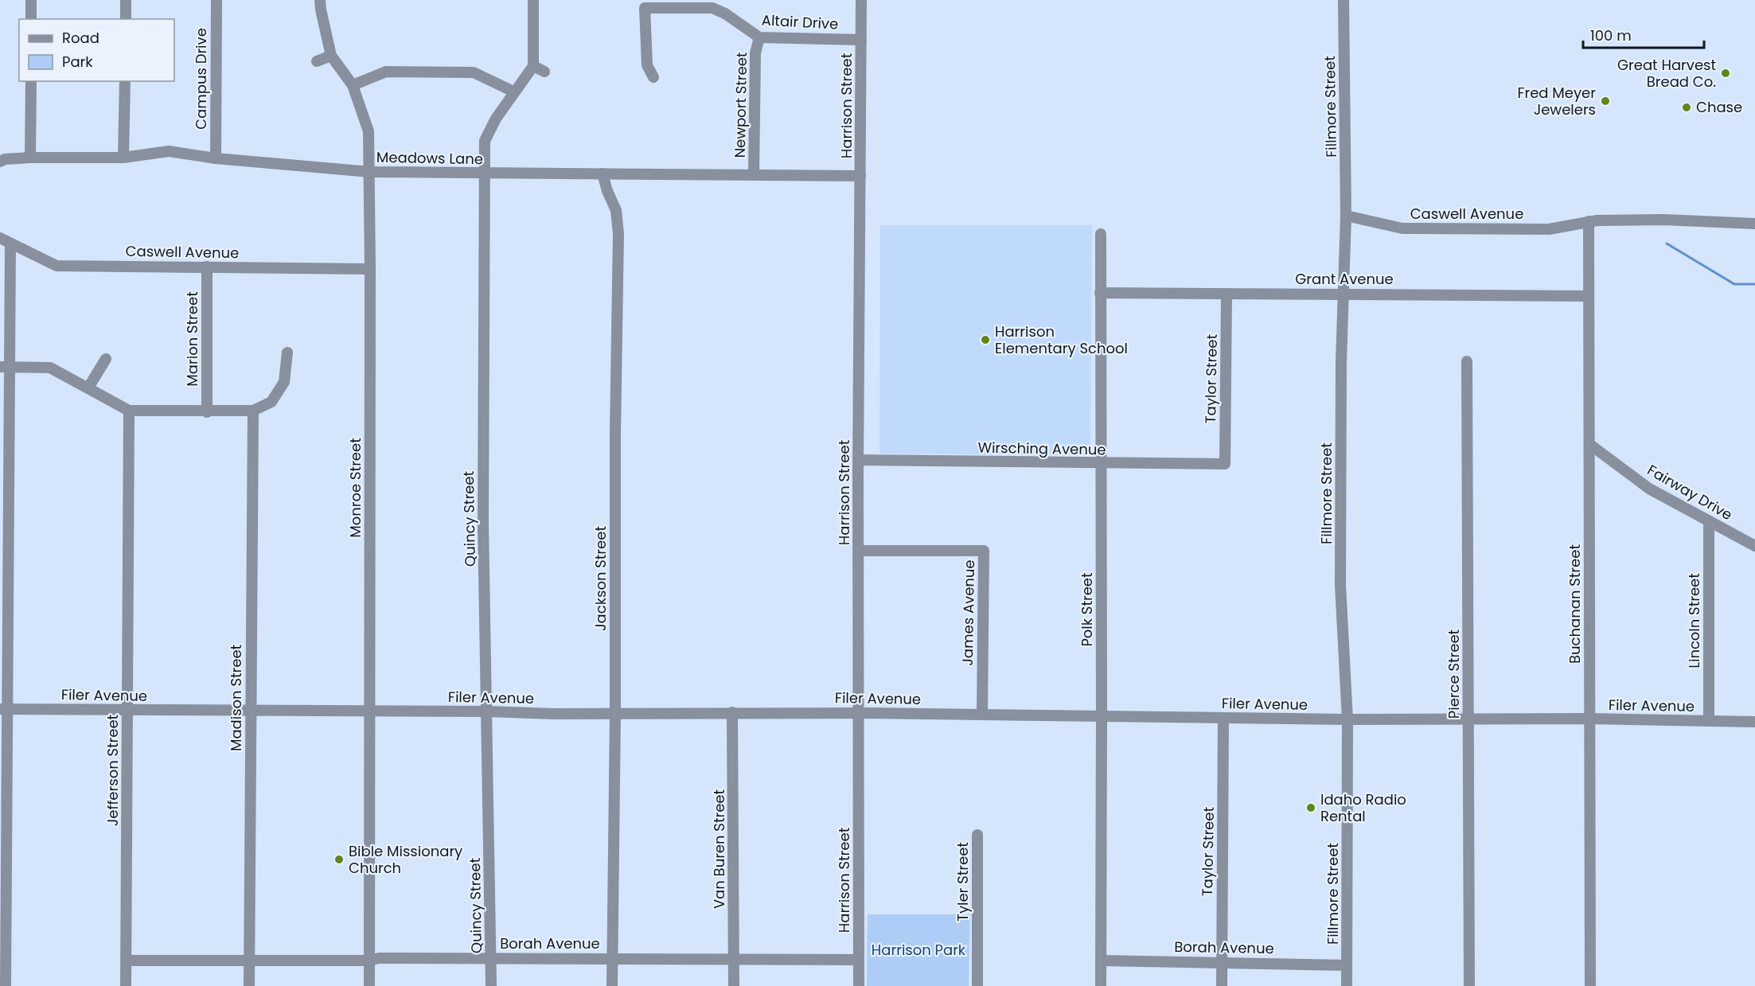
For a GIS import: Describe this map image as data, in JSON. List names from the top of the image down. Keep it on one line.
{"streets":{"street":["Altair Drive","Campus Drive","Newport Street","Harrison Street","Fillmore Street","Meadows Lane","Caswell Avenue","Grant Avenue","Marion Street","Taylor Street","Wirsching Avenue","Monroe Street","Fairway Drive","Quincy Street","Jackson Street","Buchanan Street","Polk Street","James Avenue","Lincoln Street","Pierce Street","Filer Avenue","Madison Street","Jefferson Street","Van Buren Street","Tyler Street","Borah Avenue"]},"crossings":[["Altair Drive","Newport Street"],["Altair Drive","Harrison Street"],["Campus Drive","Meadows Lane"],["Newport Street","Meadows Lane"],["Harrison Street","Meadows Lane"],["Harrison Street","Wirsching Avenue"],["Harrison Street","James Avenue"],["Harrison Street","Filer Avenue"],["Harrison Street","Borah Avenue"],["Fillmore Street","Caswell Avenue"],["Fillmore Street","Grant Avenue"],["Fillmore Street","Filer Avenue"],["Fillmore Street","Borah Avenue"],["Meadows Lane","Monroe Street"],["Meadows Lane","Quincy Street"],["Meadows Lane","Jackson Street"],["Caswell Avenue","Marion Street"],["Caswell Avenue","Monroe Street"],["Caswell Avenue","Buchanan Street"],["Grant Avenue","Taylor Street"],["Grant Avenue","Buchanan Street"],["Grant Avenue","Polk Street"],["Taylor Street","Wirsching Avenue"],["Taylor Street","Filer Avenue"],["Taylor Street","Borah Avenue"],["Wirsching Avenue","Polk Street"],["Monroe Street","Filer Avenue"],["Monroe Street","Borah Avenue"],["Fairway Drive","Buchanan Street"],["Fairway Drive","Lincoln Street"],["Quincy Street","Filer Avenue"],["Quincy Street","Borah Avenue"],["Jackson Street","Filer Avenue"],["Jackson Street","Borah Avenue"],["Buchanan Street","Filer Avenue"],["Polk Street","Filer Avenue"],["Polk Street","Borah Avenue"],["James Avenue","Filer Avenue"],["Lincoln Street","Filer Avenue"],["Pierce Street","Filer Avenue"],["Filer Avenue","Madison Street"],["Filer Avenue","Jefferson Street"],["Filer Avenue","Van Buren Street"],["Madison Street","Borah Avenue"],["Jefferson Street","Borah Avenue"],["Van Buren Street","Borah Avenue"]],"parks":["Harrison Park"],"places":["Great Harvest Bread Co.","Fred Meyer Jewelers","Chase","Harrison Elementary School","Idaho Radio Rental","Bible Missionary Church"],"legend":["Road","Park"],"scale_bar":"100 m"}
